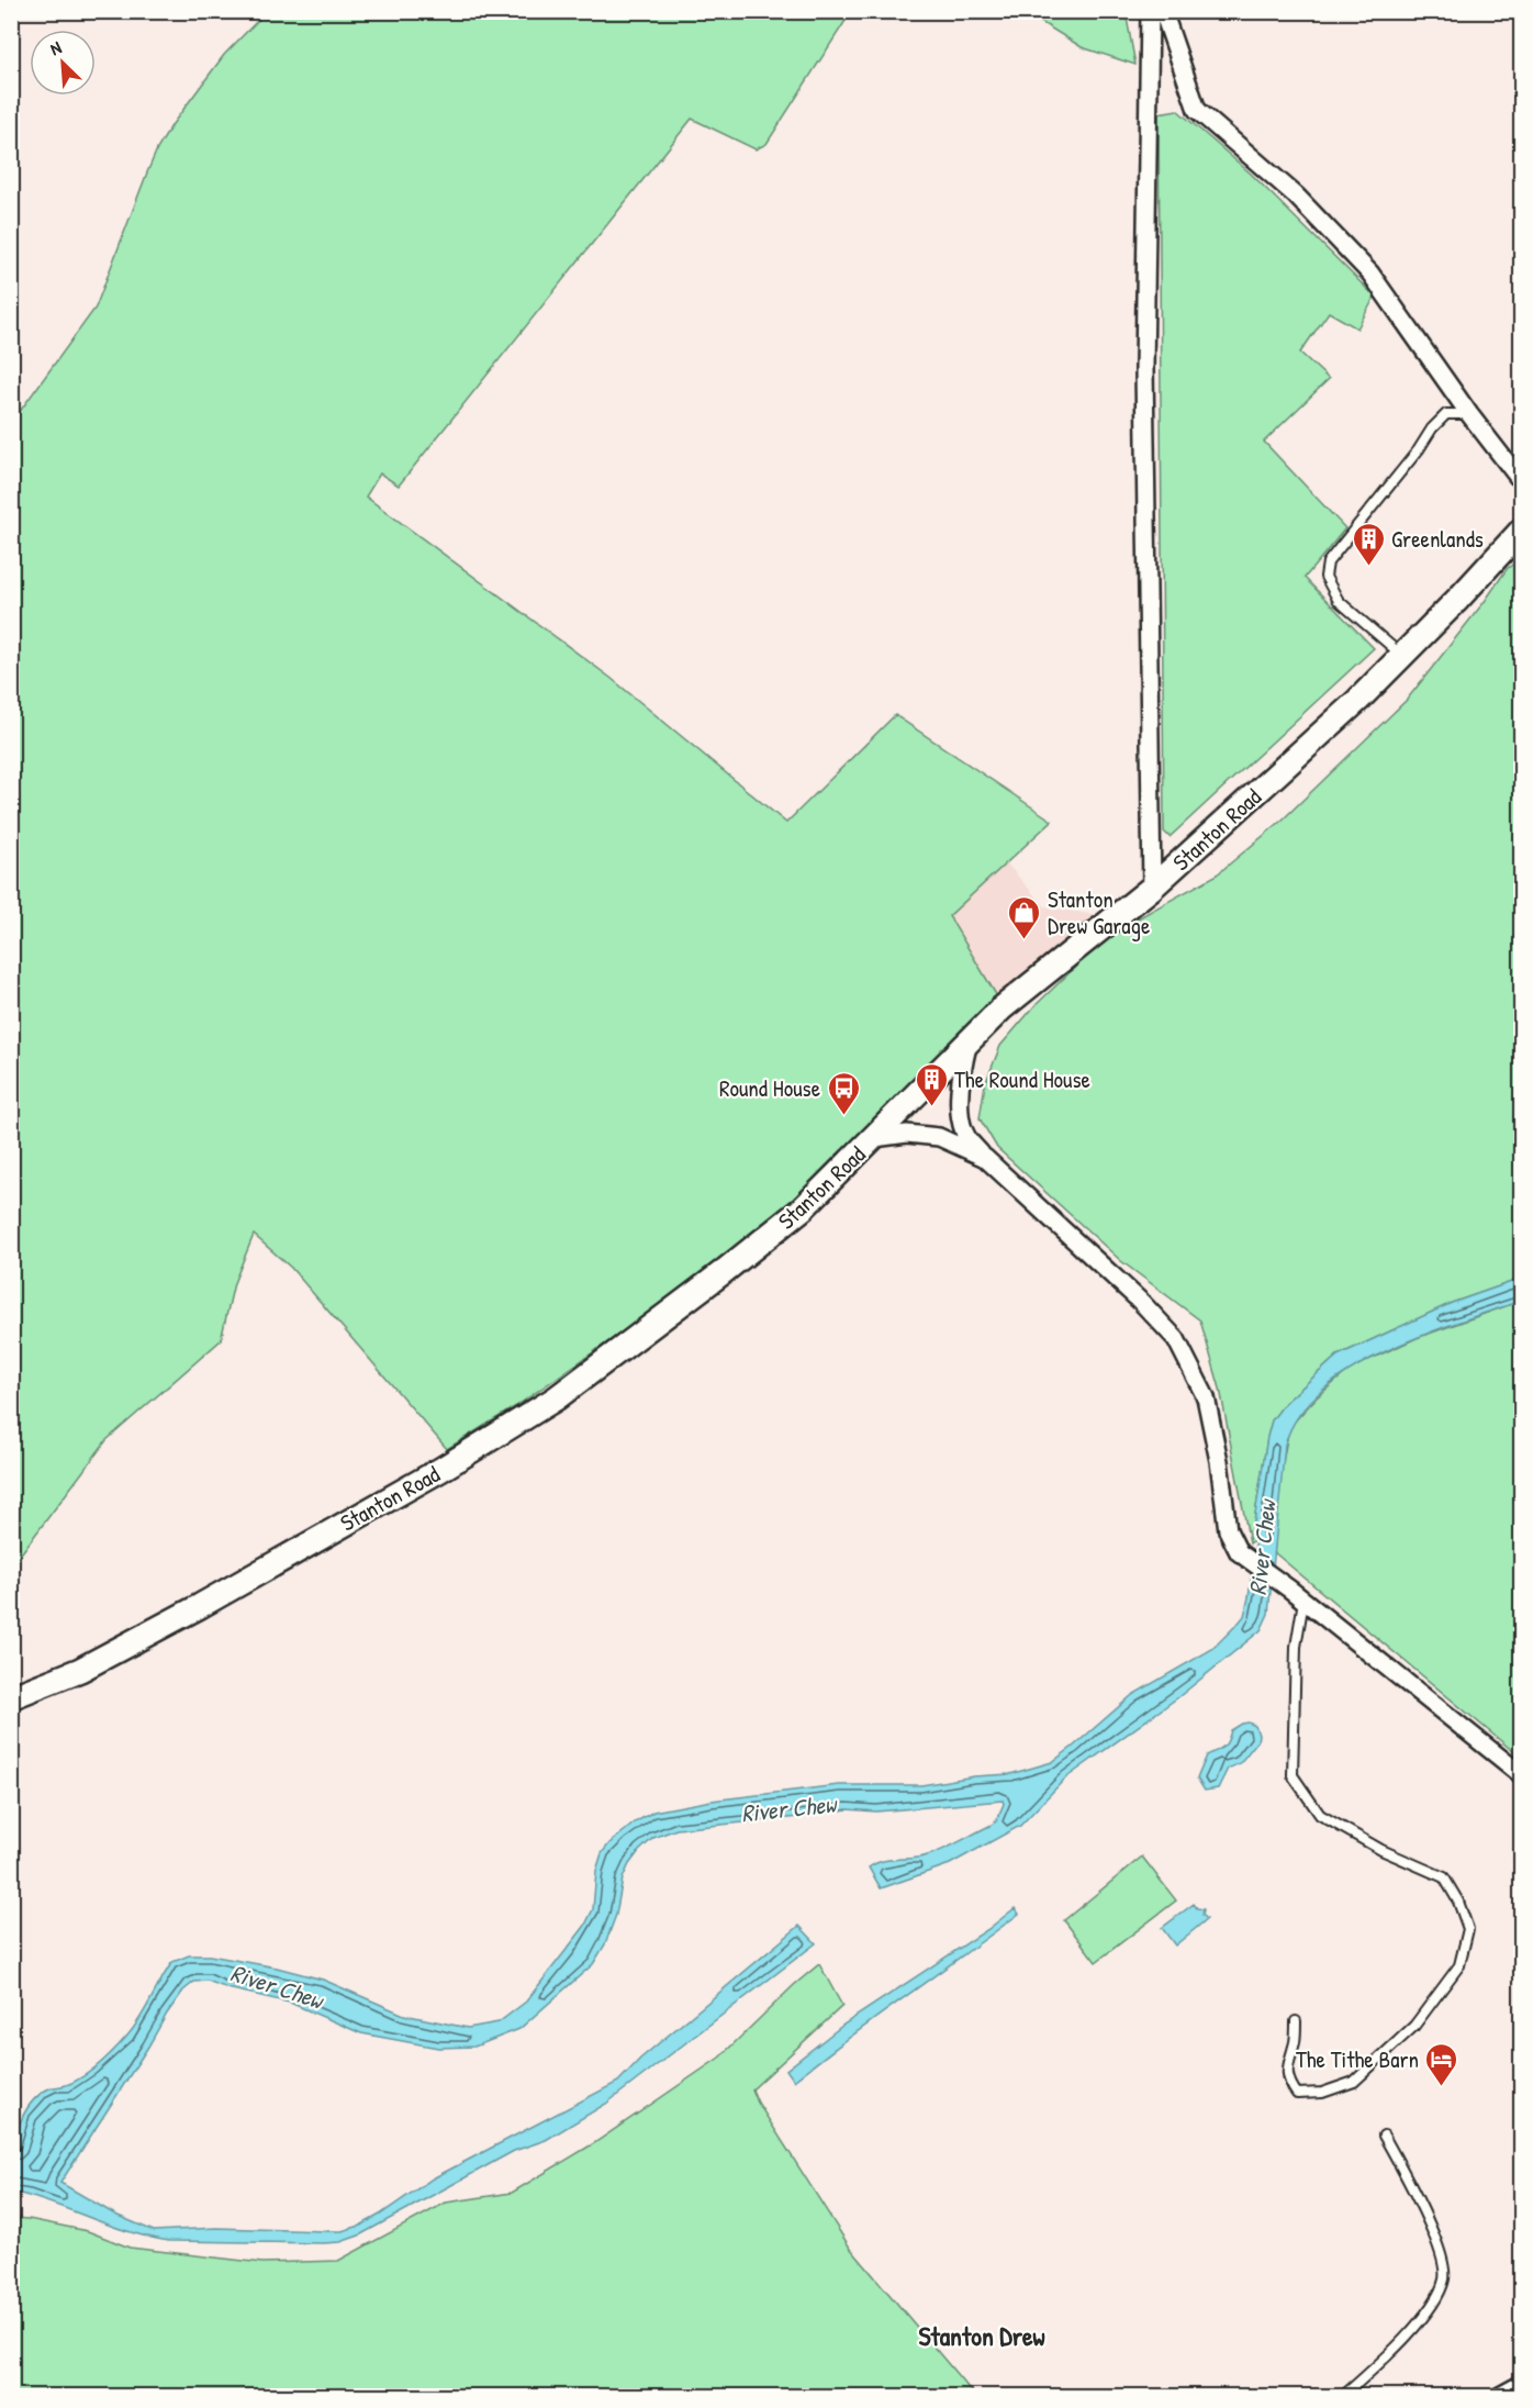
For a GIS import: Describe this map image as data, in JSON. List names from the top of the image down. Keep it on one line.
{"streets":{"main road":["Stanton Road"]},"districts":["Stanton Drew"],"water":["River Chew"],"places":{"building":["Greenlands","The Round House"],"shop":["Stanton Drew Garage"],"bus stop":["Round House"],"hotel":["The Tithe Barn"]},"north":"top left"}
